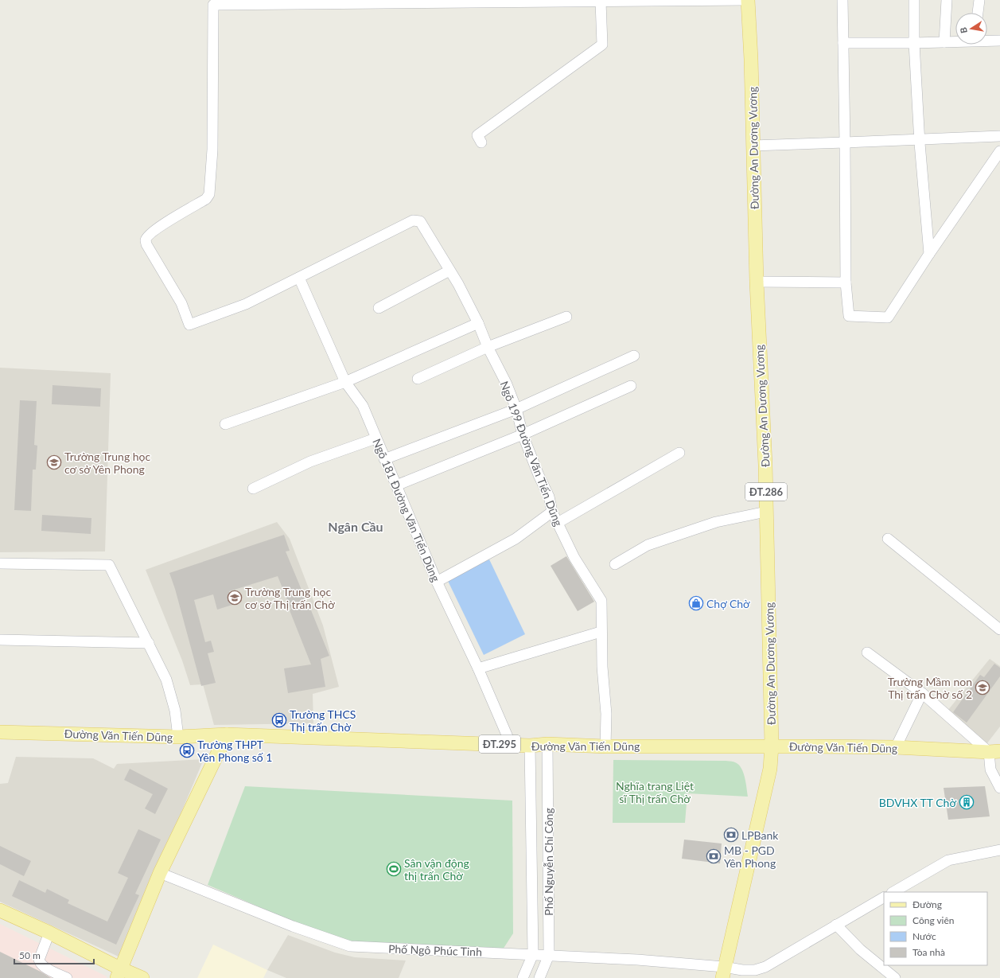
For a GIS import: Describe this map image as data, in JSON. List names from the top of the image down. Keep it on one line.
{"streets":{"main road":["Đường An Dương Vương","ĐT.286","Đường Văn Tiến Dũng","ĐT.295"],"street":["Ngõ 199 Đường Văn Tiến Dũng","Ngõ 181 Đường Văn Tiến Dũng","Phố Nguyễn Chí Công","Phố Ngô Phúc Tinh"]},"crossings":[["Đường An Dương Vương","Đường Văn Tiến Dũng"],["Đường An Dương Vương","Phố Ngô Phúc Tinh"],["Ngõ 199 Đường Văn Tiến Dũng","Ngõ 181 Đường Văn Tiến Dũng"],["Ngõ 199 Đường Văn Tiến Dũng","Đường Văn Tiến Dũng"],["Ngõ 181 Đường Văn Tiến Dũng","Đường Văn Tiến Dũng"],["Đường Văn Tiến Dũng","Phố Nguyễn Chí Công"],["Phố Nguyễn Chí Công","Phố Ngô Phúc Tinh"]],"districts":["Ngân Cầu"],"parks":["Nghĩa trang Liệt sĩ Thị trấn Chờ"],"places":{"school or university":["Trường Trung học cơ sở Yên Phong","Trường Trung học cơ sở Thị trấn Chờ","Trường Mầm non Thị trấn Chờ số 2"],"shop":["Chợ Chờ"],"bus stop":["Trường THCS Thị trấn Chờ","Trường THPT Yên Phong số 1"],"building":["BDVHX TT Chờ"],"bank":["LPBank","MB - PGD Yên Phong"],"sports":["Sân vận động thị trấn Chờ"]},"legend":["Đường","Công viên","Nước","Tòa nhà"],"scale_bar":"50 m","north":"left"}
